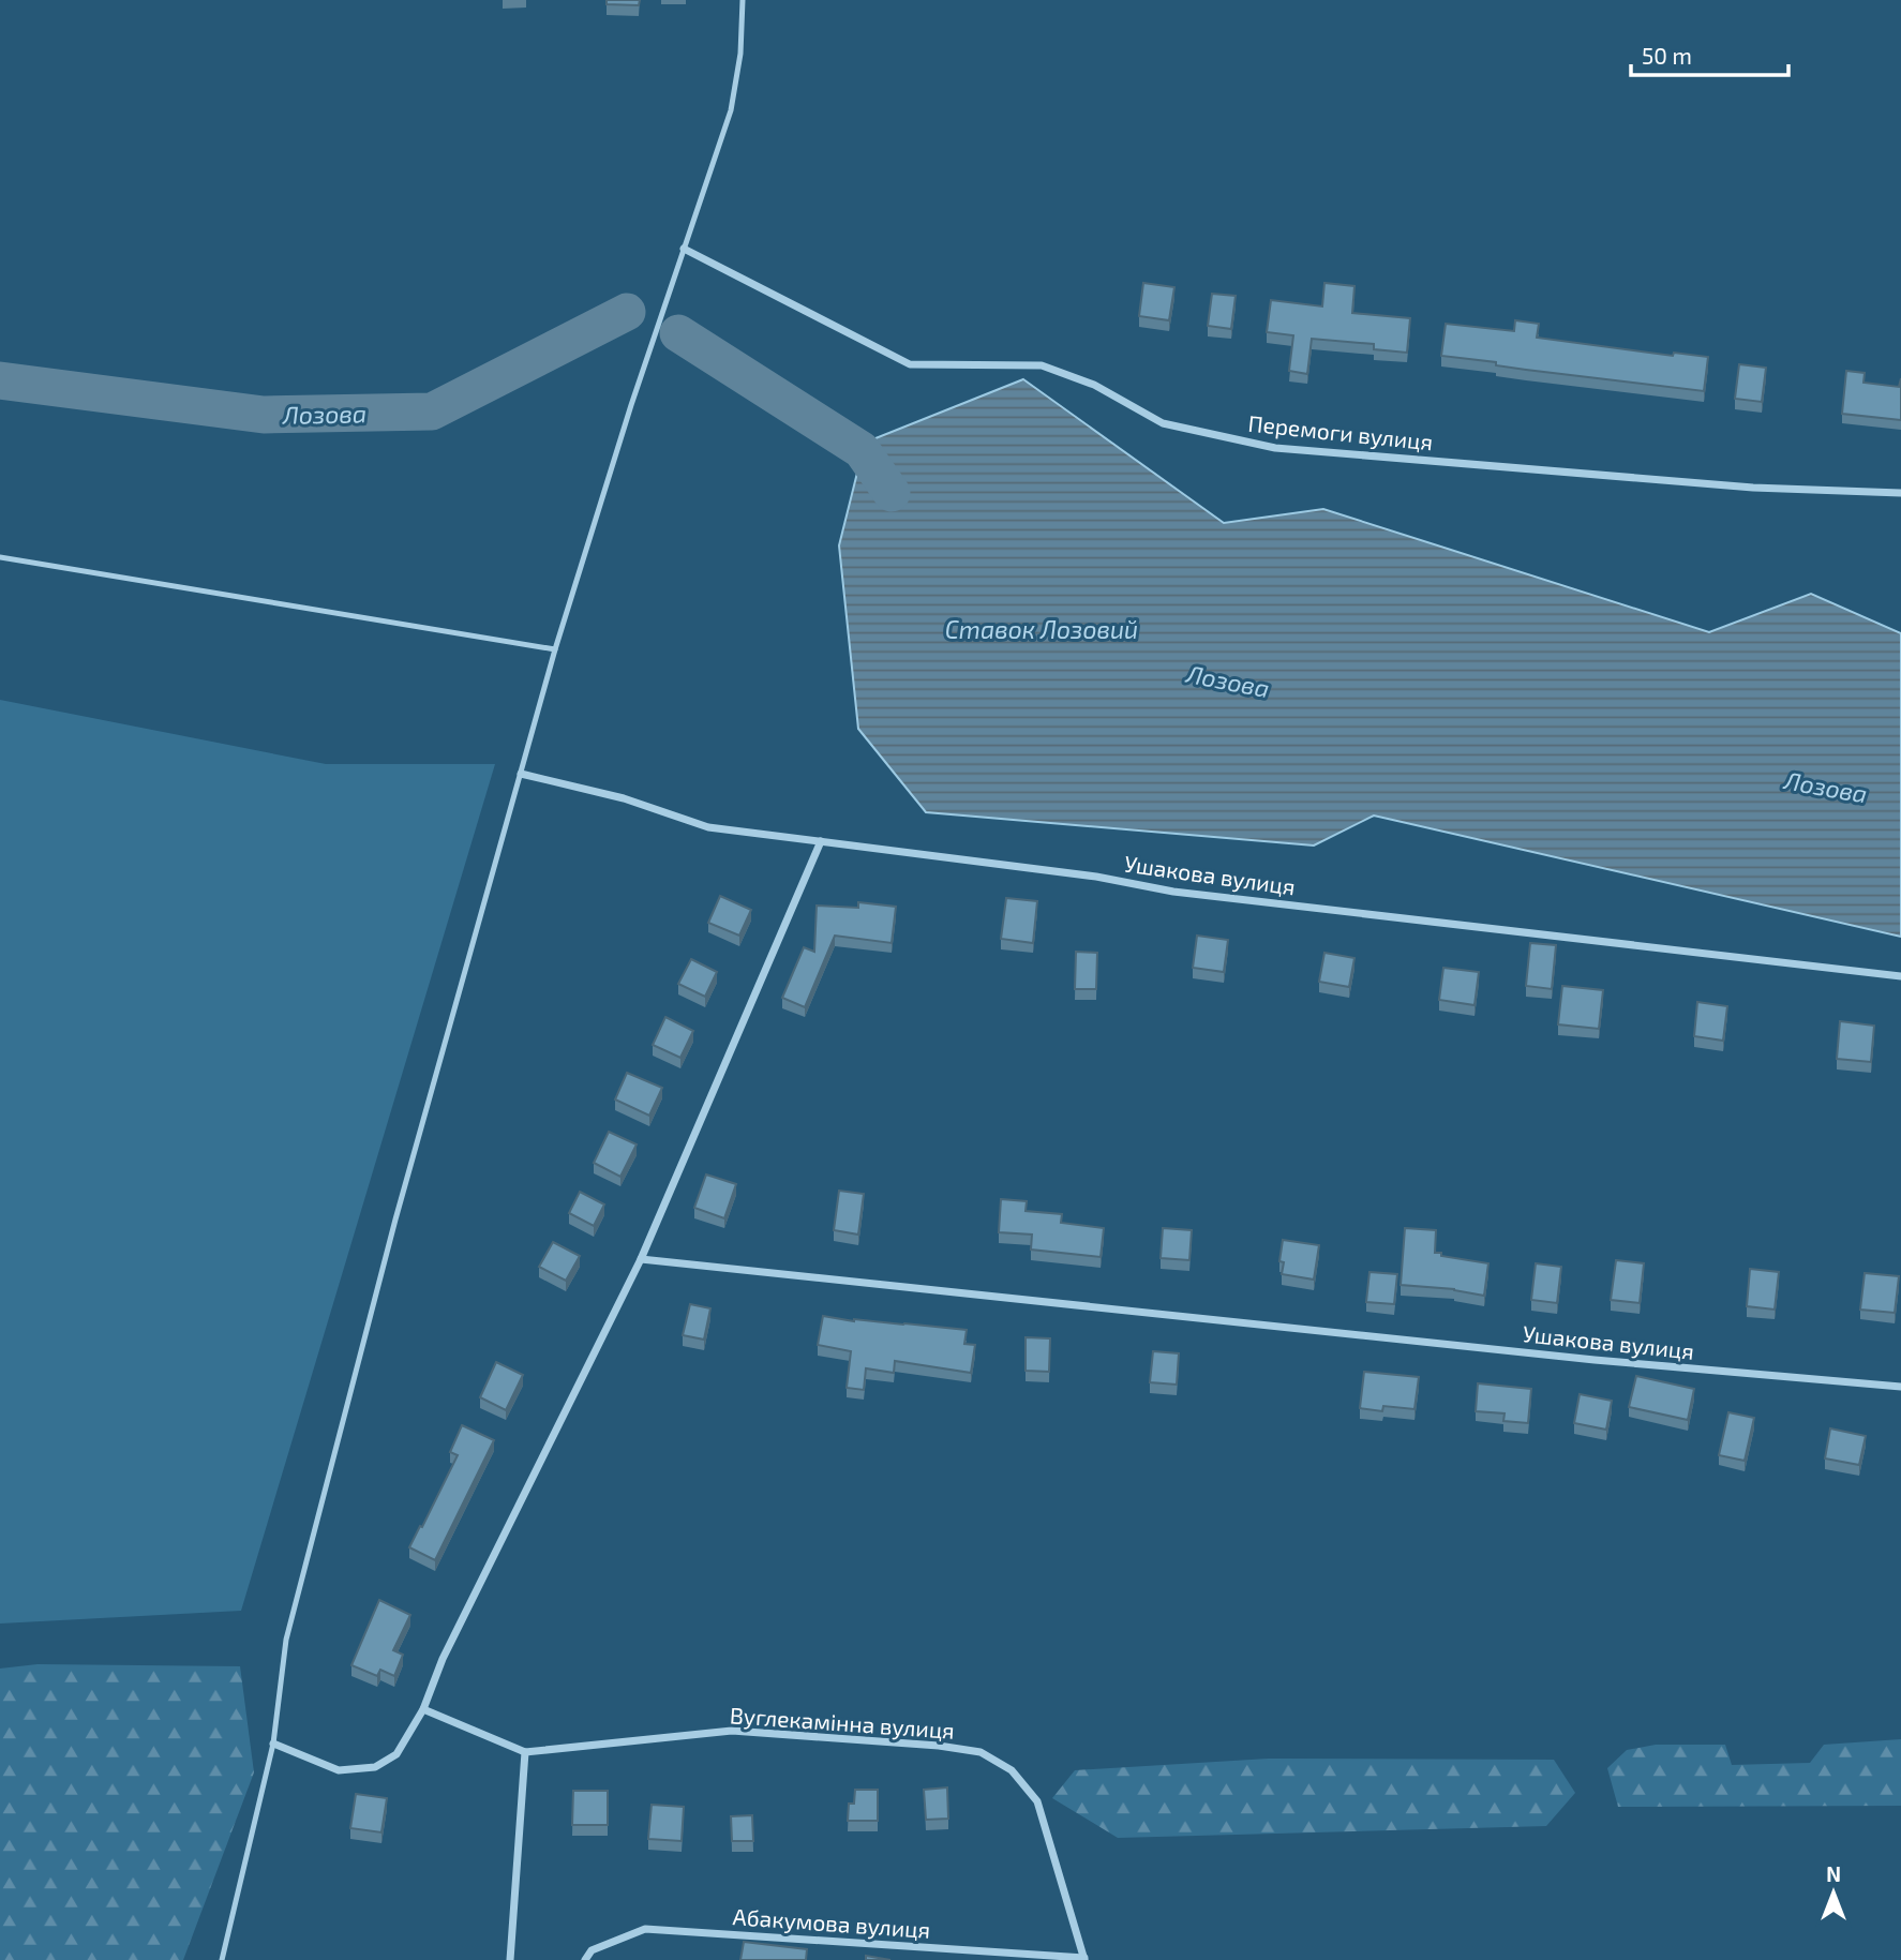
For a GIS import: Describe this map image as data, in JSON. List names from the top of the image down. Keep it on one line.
{"streets":{"street":["Перемоги вулиця","Ушакова вулиця","Вуглекамінна вулиця","Абакумова вулиця"]},"crossings":[["Вуглекамінна вулиця","Абакумова вулиця"]],"water":["Лозова","Ставок Лозовий"],"scale_bar":"50 m","north":"top"}
